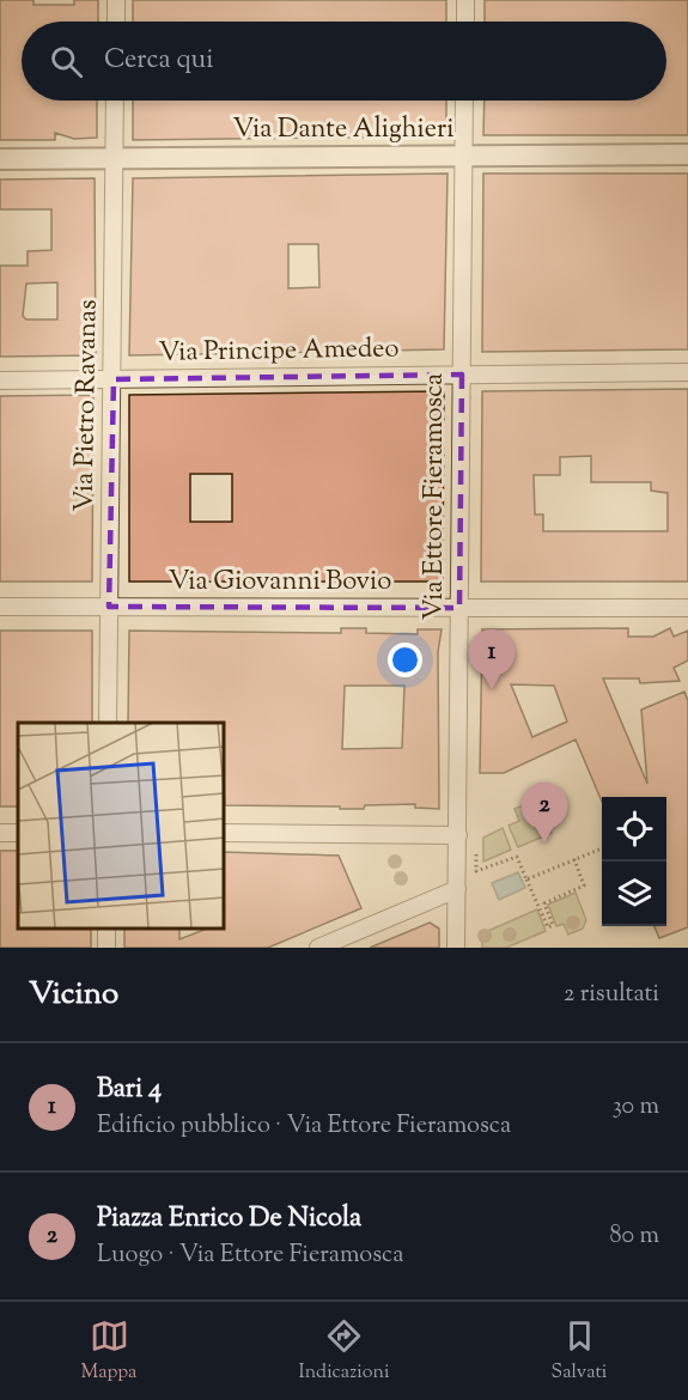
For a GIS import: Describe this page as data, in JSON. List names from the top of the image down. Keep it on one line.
{"streets":{"street":["Via Dante Alighieri","Via Principe Amedeo","Via Pietro Ravanas","Via Ettore Fieramosca","Via Giovanni Bovio"]},"crossings":[["Via Dante Alighieri","Via Pietro Ravanas"],["Via Dante Alighieri","Via Ettore Fieramosca"],["Via Principe Amedeo","Via Pietro Ravanas"],["Via Principe Amedeo","Via Ettore Fieramosca"],["Via Pietro Ravanas","Via Giovanni Bovio"],["Via Ettore Fieramosca","Via Giovanni Bovio"]],"page":{"search":"Cerca qui","pins":["1","2"],"heading":["Vicino","2 risultati"],"list":[{"mark":"1","name":"Bari 4","note":"Edificio pubblico · Via Ettore Fieramosca","value":"30 m"},{"mark":"2","name":"Piazza Enrico De Nicola","note":"Luogo · Via Ettore Fieramosca","value":"80 m"}],"nav":["Mappa","Indicazioni","Salvati"]}}
